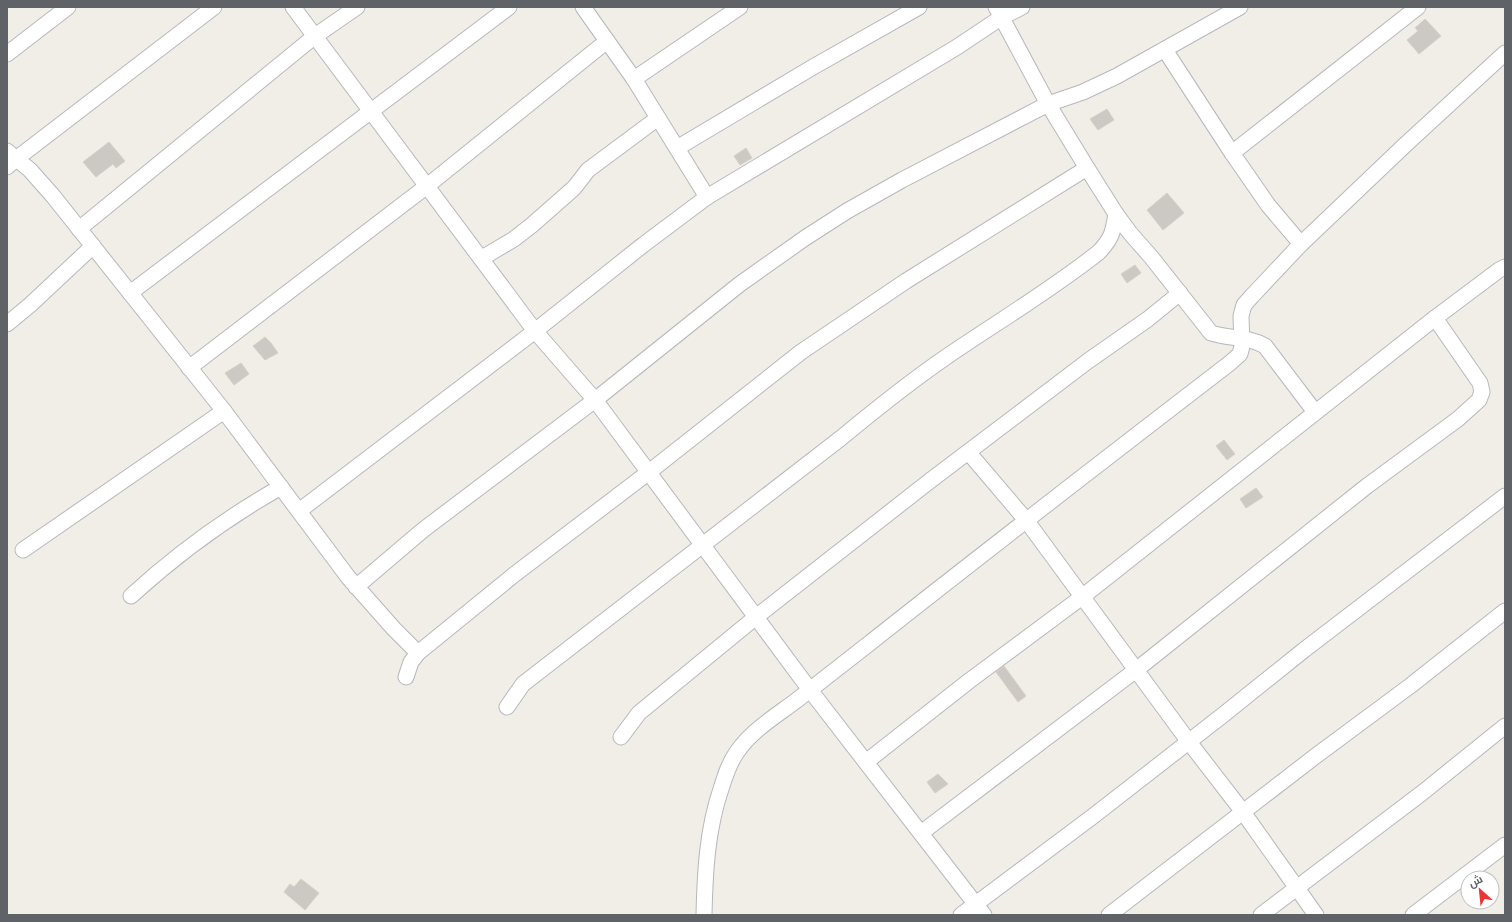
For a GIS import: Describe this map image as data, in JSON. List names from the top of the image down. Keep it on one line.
{"north":"top left"}
